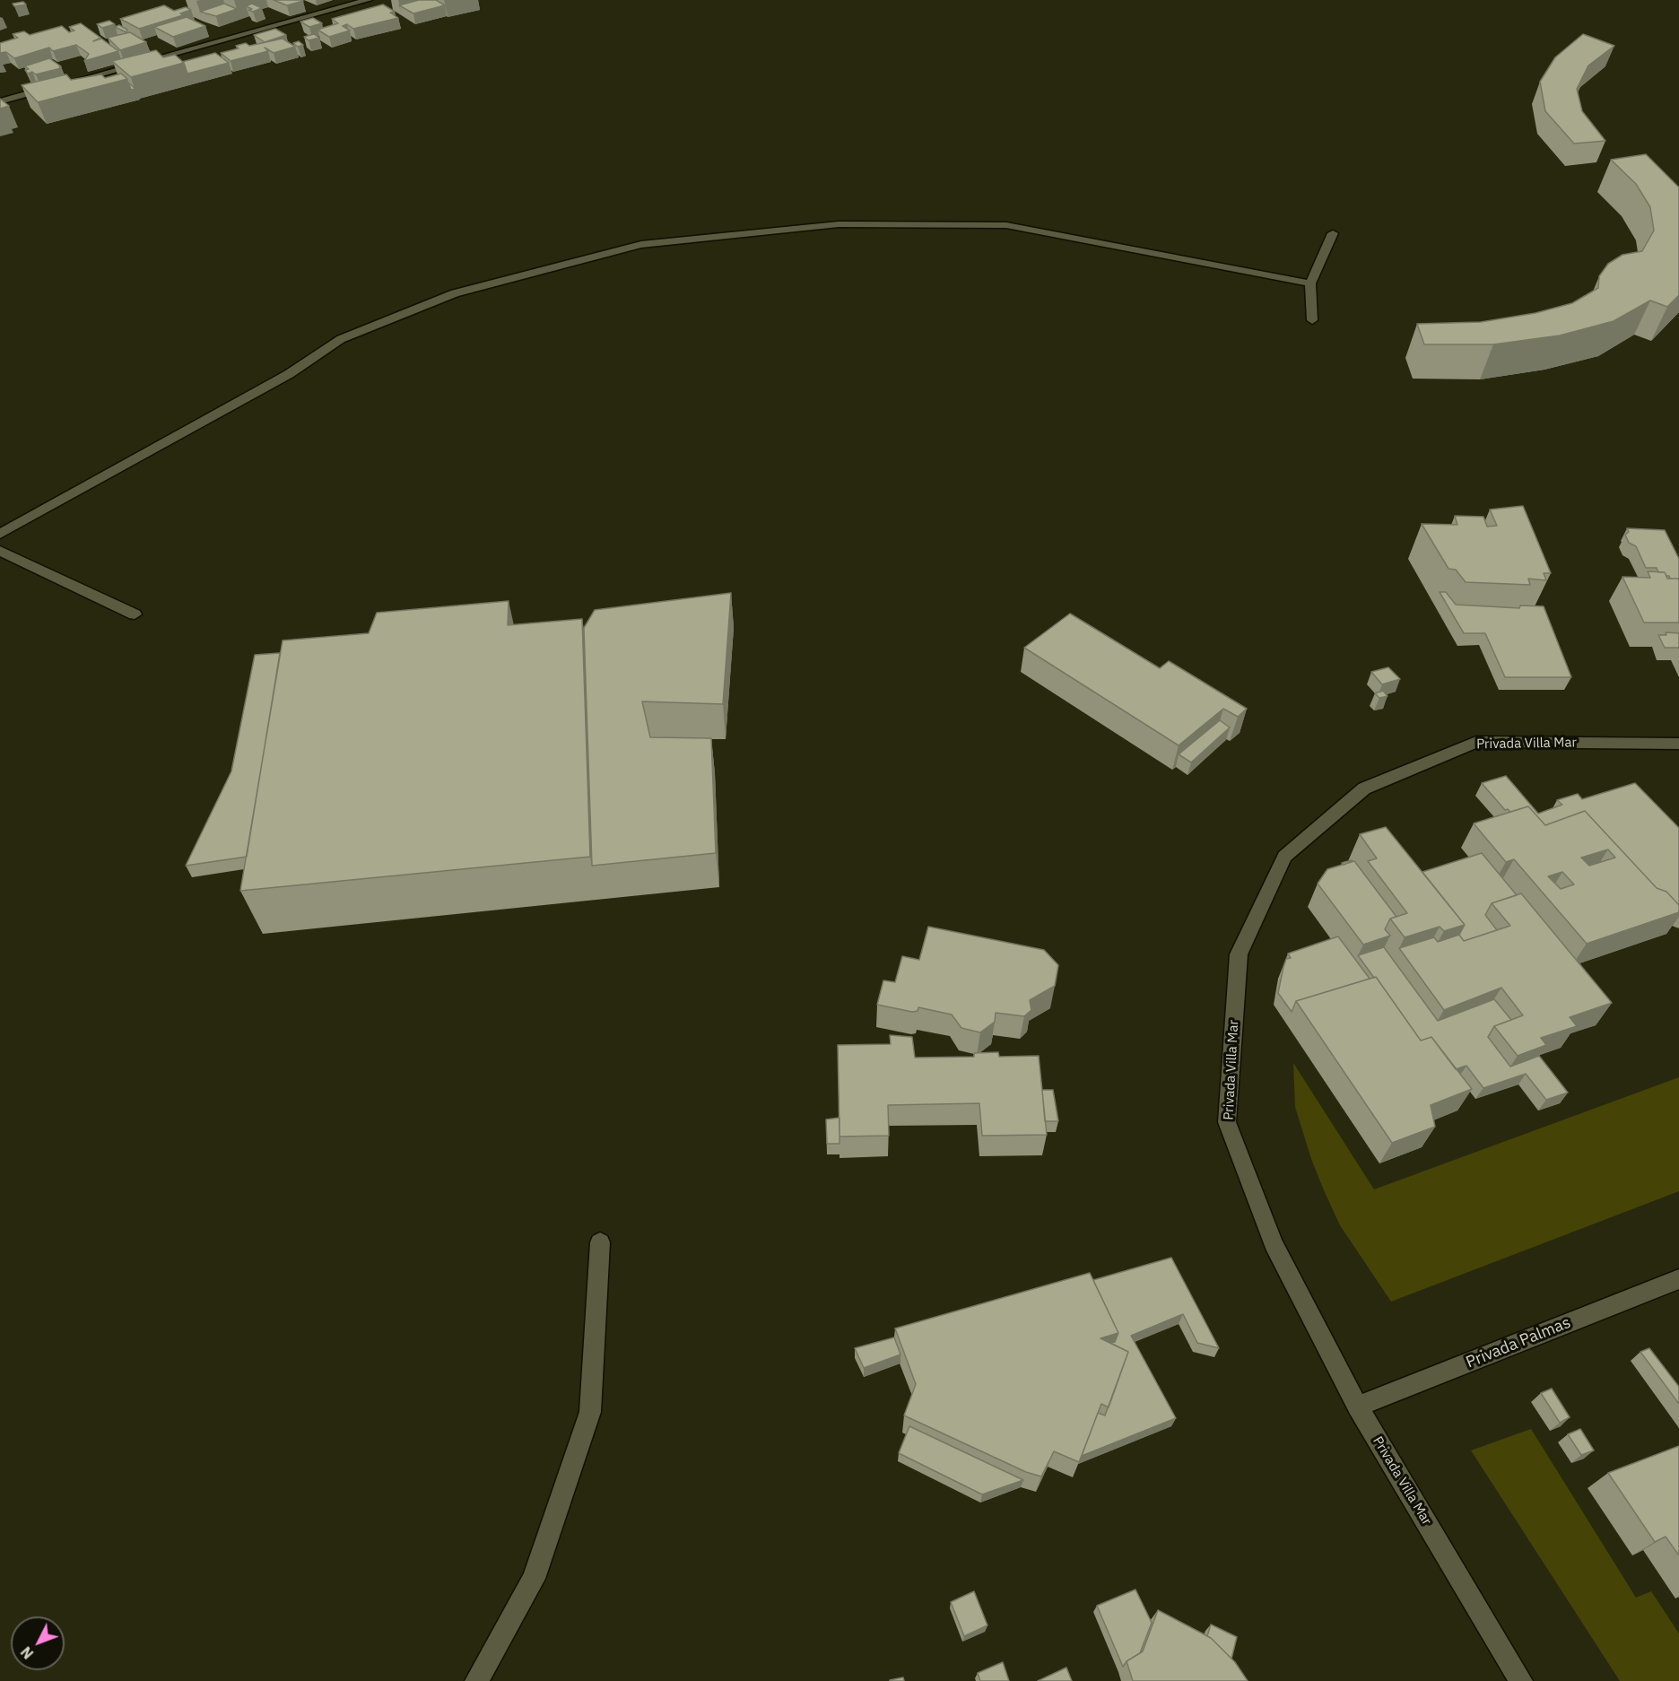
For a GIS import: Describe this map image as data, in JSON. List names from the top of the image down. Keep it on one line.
{"streets":{"street":["Privada Villa Mar","Privada Palmas"]},"crossings":[["Privada Villa Mar","Privada Palmas"]],"north":"bottom left"}
